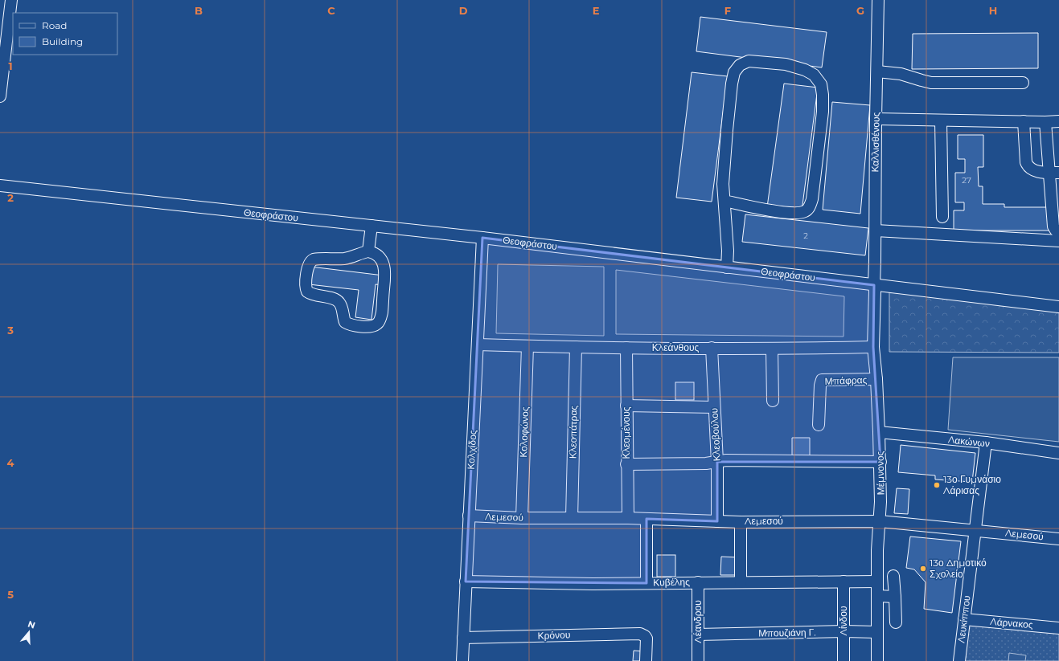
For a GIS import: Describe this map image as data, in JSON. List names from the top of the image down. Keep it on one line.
{"streets":{"street":["Καλλισθένους","Θεοφράστου","Κλεάνθους","Μπάφρας","Κολοφώνος","Κλεοπάτρας","Κλεομένους","Κλεοβούλου","Λακώνων","Κολχίδος","Μέμνονος","Λεμεσού","Κυβέλης","Λευκίππου","Λίνδου","Λέανδρου","Λάρνακος","Μπουζιάνη Γ.","Κρόνου"]},"crossings":[["Καλλισθένους","Θεοφράστου"],["Καλλισθένους","Μέμνονος"],["Θεοφράστου","Κολχίδος"],["Θεοφράστου","Μέμνονος"],["Κλεάνθους","Κολοφώνος"],["Κλεάνθους","Κλεοπάτρας"],["Κλεάνθους","Κλεομένους"],["Κλεάνθους","Κλεοβούλου"],["Κλεάνθους","Κολχίδος"],["Κλεάνθους","Μέμνονος"],["Μπάφρας","Μέμνονος"],["Κολοφώνος","Λεμεσού"],["Κλεοπάτρας","Λεμεσού"],["Κλεομένους","Λεμεσού"],["Κλεοβούλου","Λεμεσού"],["Λακώνων","Μέμνονος"],["Λακώνων","Λευκίππου"],["Κολχίδος","Λεμεσού"],["Κολχίδος","Κυβέλης"],["Κολχίδος","Κρόνου"],["Μέμνονος","Λεμεσού"],["Μέμνονος","Κυβέλης"],["Μέμνονος","Μπουζιάνη Γ."],["Λεμεσού","Λευκίππου"],["Κυβέλης","Λίνδου"],["Κυβέλης","Λέανδρου"],["Λευκίππου","Λάρνακος"],["Λίνδου","Μπουζιάνη Γ."],["Λέανδρου","Μπουζιάνη Γ."]],"places":["13ο Γυμνάσιο Λάρισας","13ο Δημοτικό Σχολείο"],"house_numbers":["27","2"],"legend":["Road","Building"],"north":"top","grid":{"columns":["B","C","D","E","F","G","H"],"rows":["1","2","3","4","5"]}}
